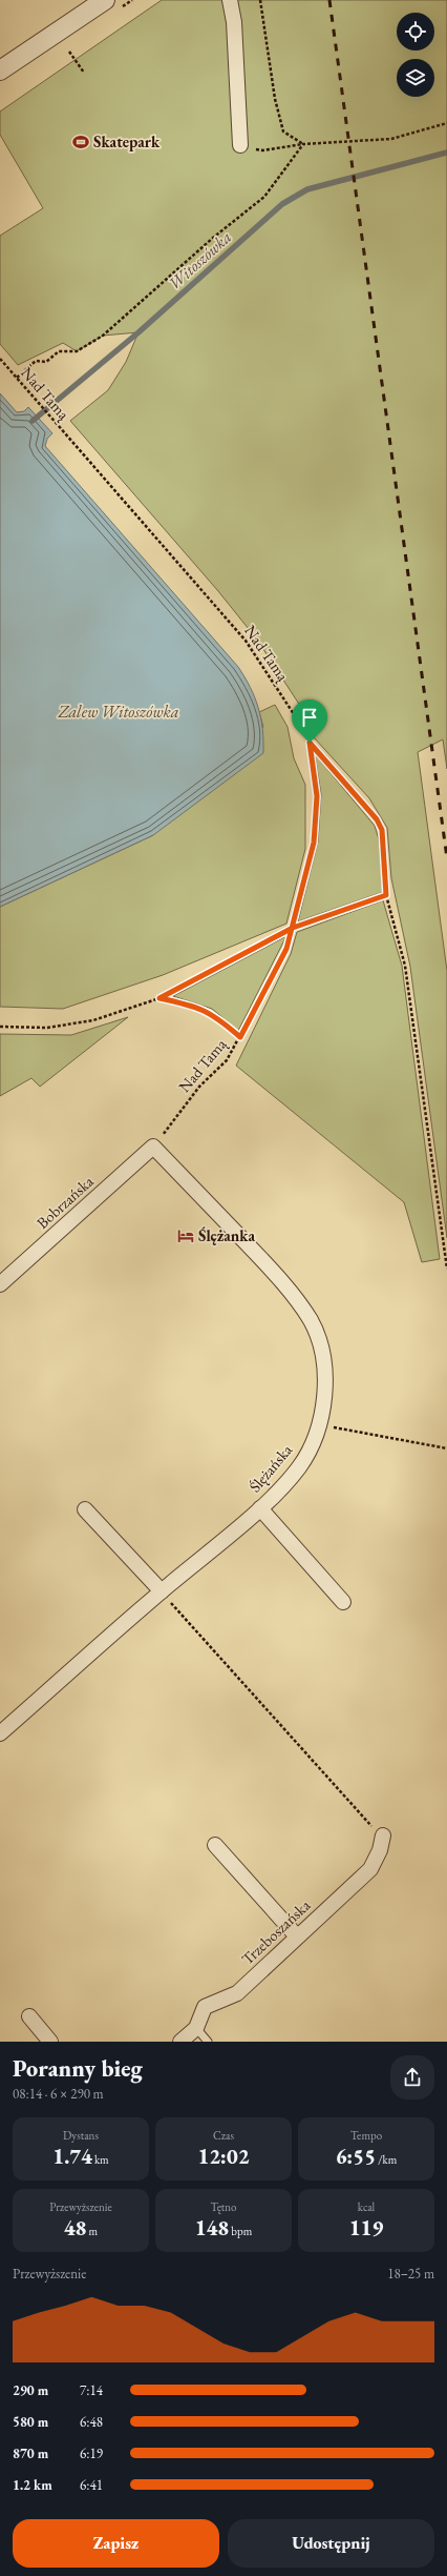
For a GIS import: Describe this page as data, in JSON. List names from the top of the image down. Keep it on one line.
{"streets":{"street":["Bobrzańska","Ślężańska","Trzeboszańska"],"path":["Nad Tamą"]},"crossings":[["Nad Tamą","Bobrzańska"],["Nad Tamą","Ślężańska"],["Bobrzańska","Ślężańska"]],"water":["Witoszówka","Zalew Witoszówka"],"places":{"sports":["Skatepark"],"hotel":["Ślężanka"]},"page":{"heading":["Poranny bieg","08:14 · 6 × 290 m"],"stats":[["Dystans","1.74 km"],["Czas","12:02"],["Tempo","6:55 /km"],["Przewyższenie","48 m"],["Tętno","148 bpm"],["kcal","119"]],"chart":["Przewyższenie","18–25 m"],"list":[{"name":"290 m","note":"7:14"},{"name":"580 m","note":"6:48"},{"name":"870 m","note":"6:19"},{"name":"1.2 km","note":"6:41"}],"buttons":["Zapisz","Udostępnij"]}}
